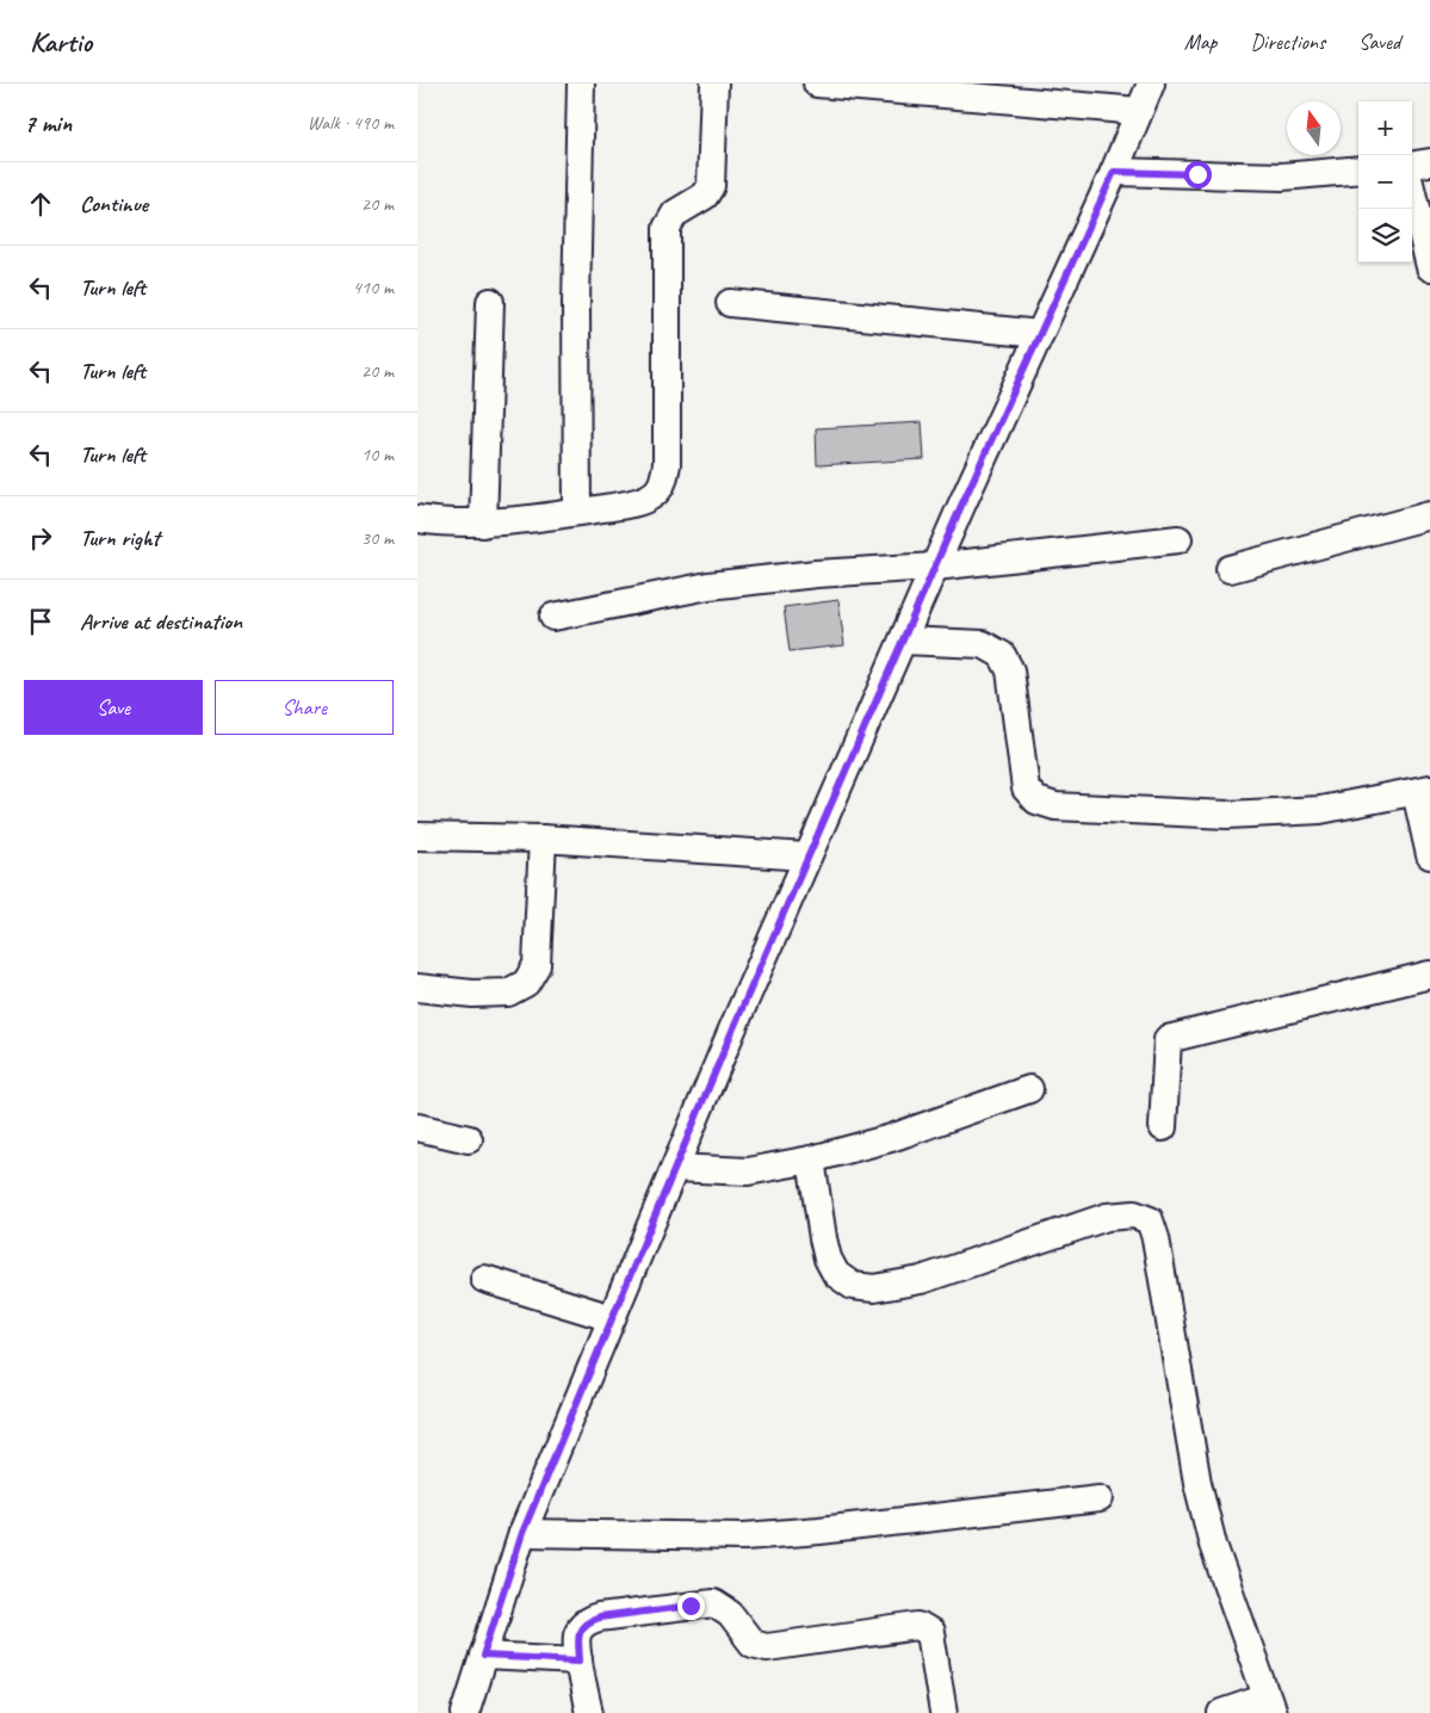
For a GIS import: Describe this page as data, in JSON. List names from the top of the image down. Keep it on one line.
{"north":"top","page":{"header":"Kartio","nav":["Map","Directions","Saved"],"heading":["7 min","Walk · 490 m"],"map_buttons":["+","−"],"list":[["Continue","20 m"],["Turn left","410 m"],["Turn left","20 m"],["Turn left","10 m"],["Turn right","30 m"],"Arrive at destination"],"buttons":["Save","Share"]}}
